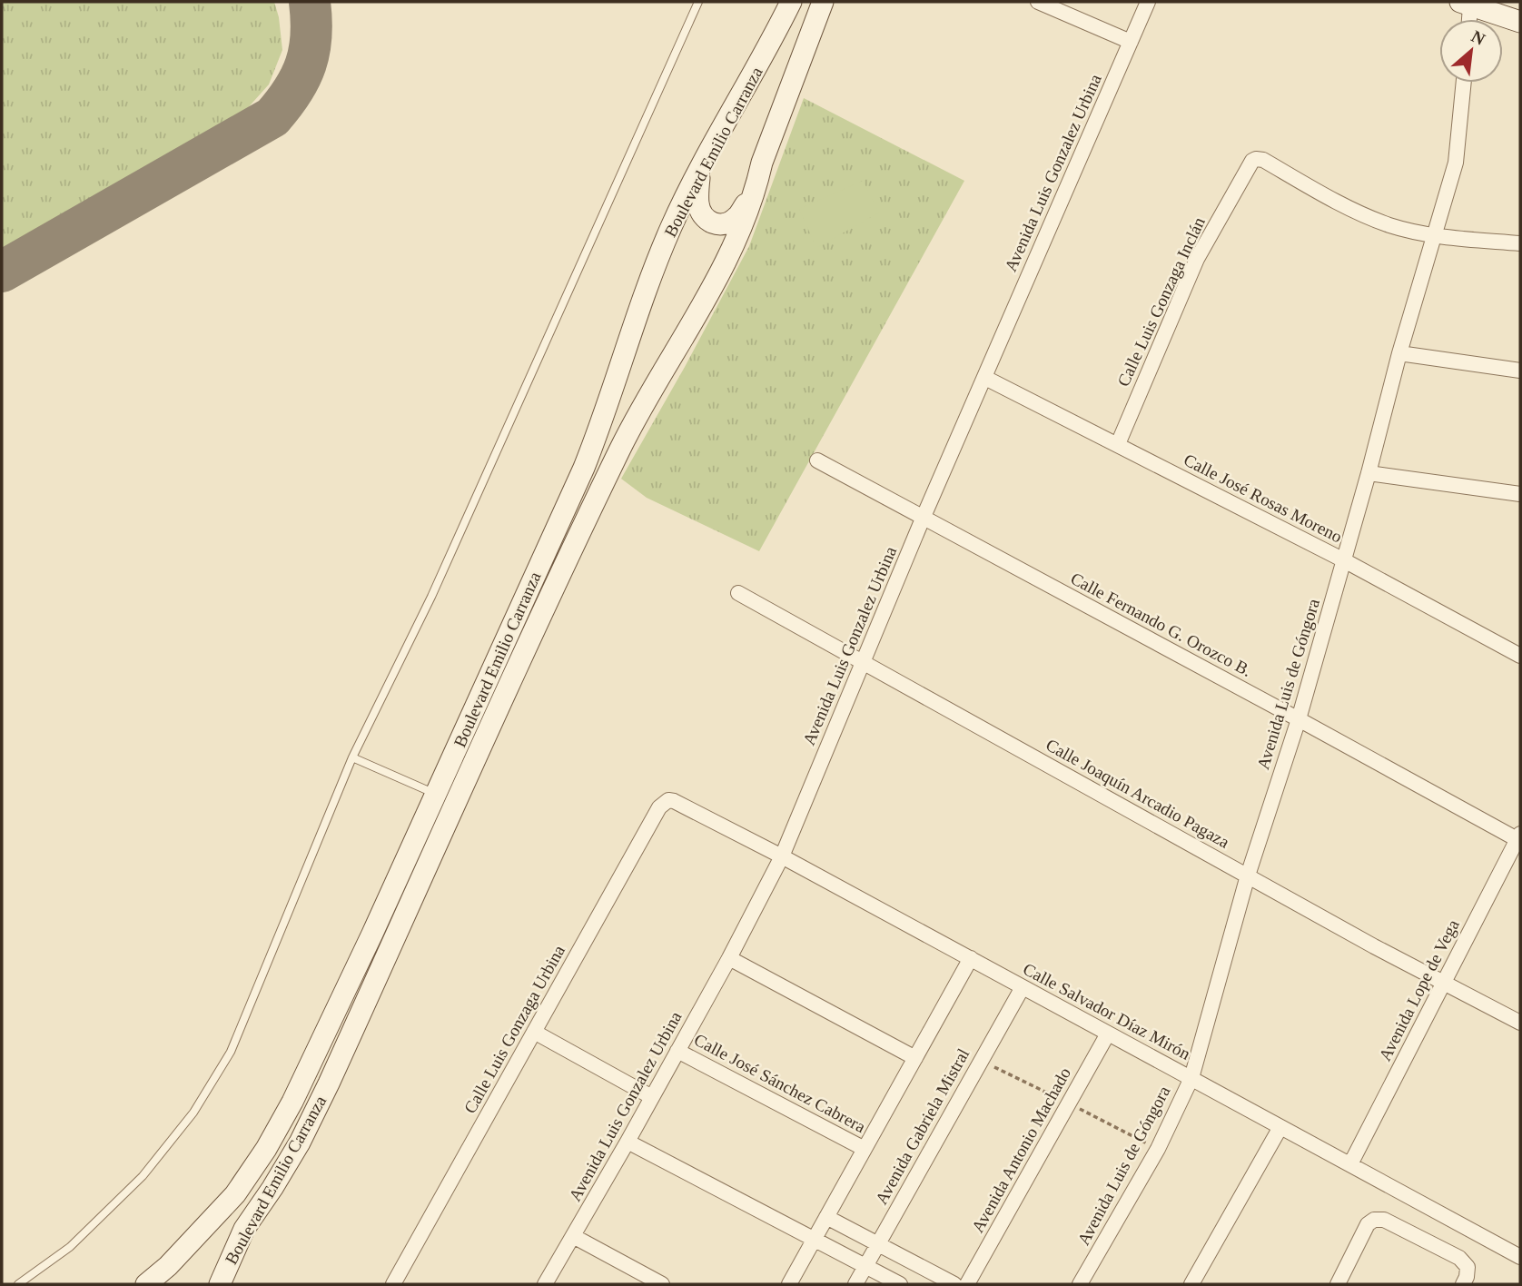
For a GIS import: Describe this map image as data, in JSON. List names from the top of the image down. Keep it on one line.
{"streets":{"street":["Boulevard Emilio Carranza","Avenida Luis Gonzalez Urbina","Calle Luis Gonzaga Inclán","Calle José Rosas Moreno","Calle Fernando G. Orozco B.","Avenida Luis de Góngora","Calle Joaquín Arcadio Pagaza","Avenida Lope de Vega","Calle Salvador Díaz Mirón","Calle Luis Gonzaga Urbina","Calle José Sánchez Cabrera","Avenida Gabriela Mistral","Avenida Antonio Machado"]},"crossings":[["Avenida Luis Gonzalez Urbina","Calle José Rosas Moreno"],["Avenida Luis Gonzalez Urbina","Calle Fernando G. Orozco B."],["Avenida Luis Gonzalez Urbina","Calle Joaquín Arcadio Pagaza"],["Avenida Luis Gonzalez Urbina","Calle Salvador Díaz Mirón"],["Avenida Luis Gonzalez Urbina","Calle José Sánchez Cabrera"],["Calle Luis Gonzaga Inclán","Calle José Rosas Moreno"],["Calle Luis Gonzaga Inclán","Avenida Luis de Góngora"],["Calle José Rosas Moreno","Avenida Luis de Góngora"],["Calle Fernando G. Orozco B.","Avenida Luis de Góngora"],["Calle Fernando G. Orozco B.","Avenida Lope de Vega"],["Avenida Luis de Góngora","Calle Joaquín Arcadio Pagaza"],["Avenida Luis de Góngora","Calle Salvador Díaz Mirón"],["Calle Joaquín Arcadio Pagaza","Avenida Lope de Vega"],["Avenida Lope de Vega","Calle Salvador Díaz Mirón"],["Calle Salvador Díaz Mirón","Calle Luis Gonzaga Urbina"],["Calle Salvador Díaz Mirón","Avenida Gabriela Mistral"],["Calle Salvador Díaz Mirón","Avenida Antonio Machado"]],"north":"top right"}
